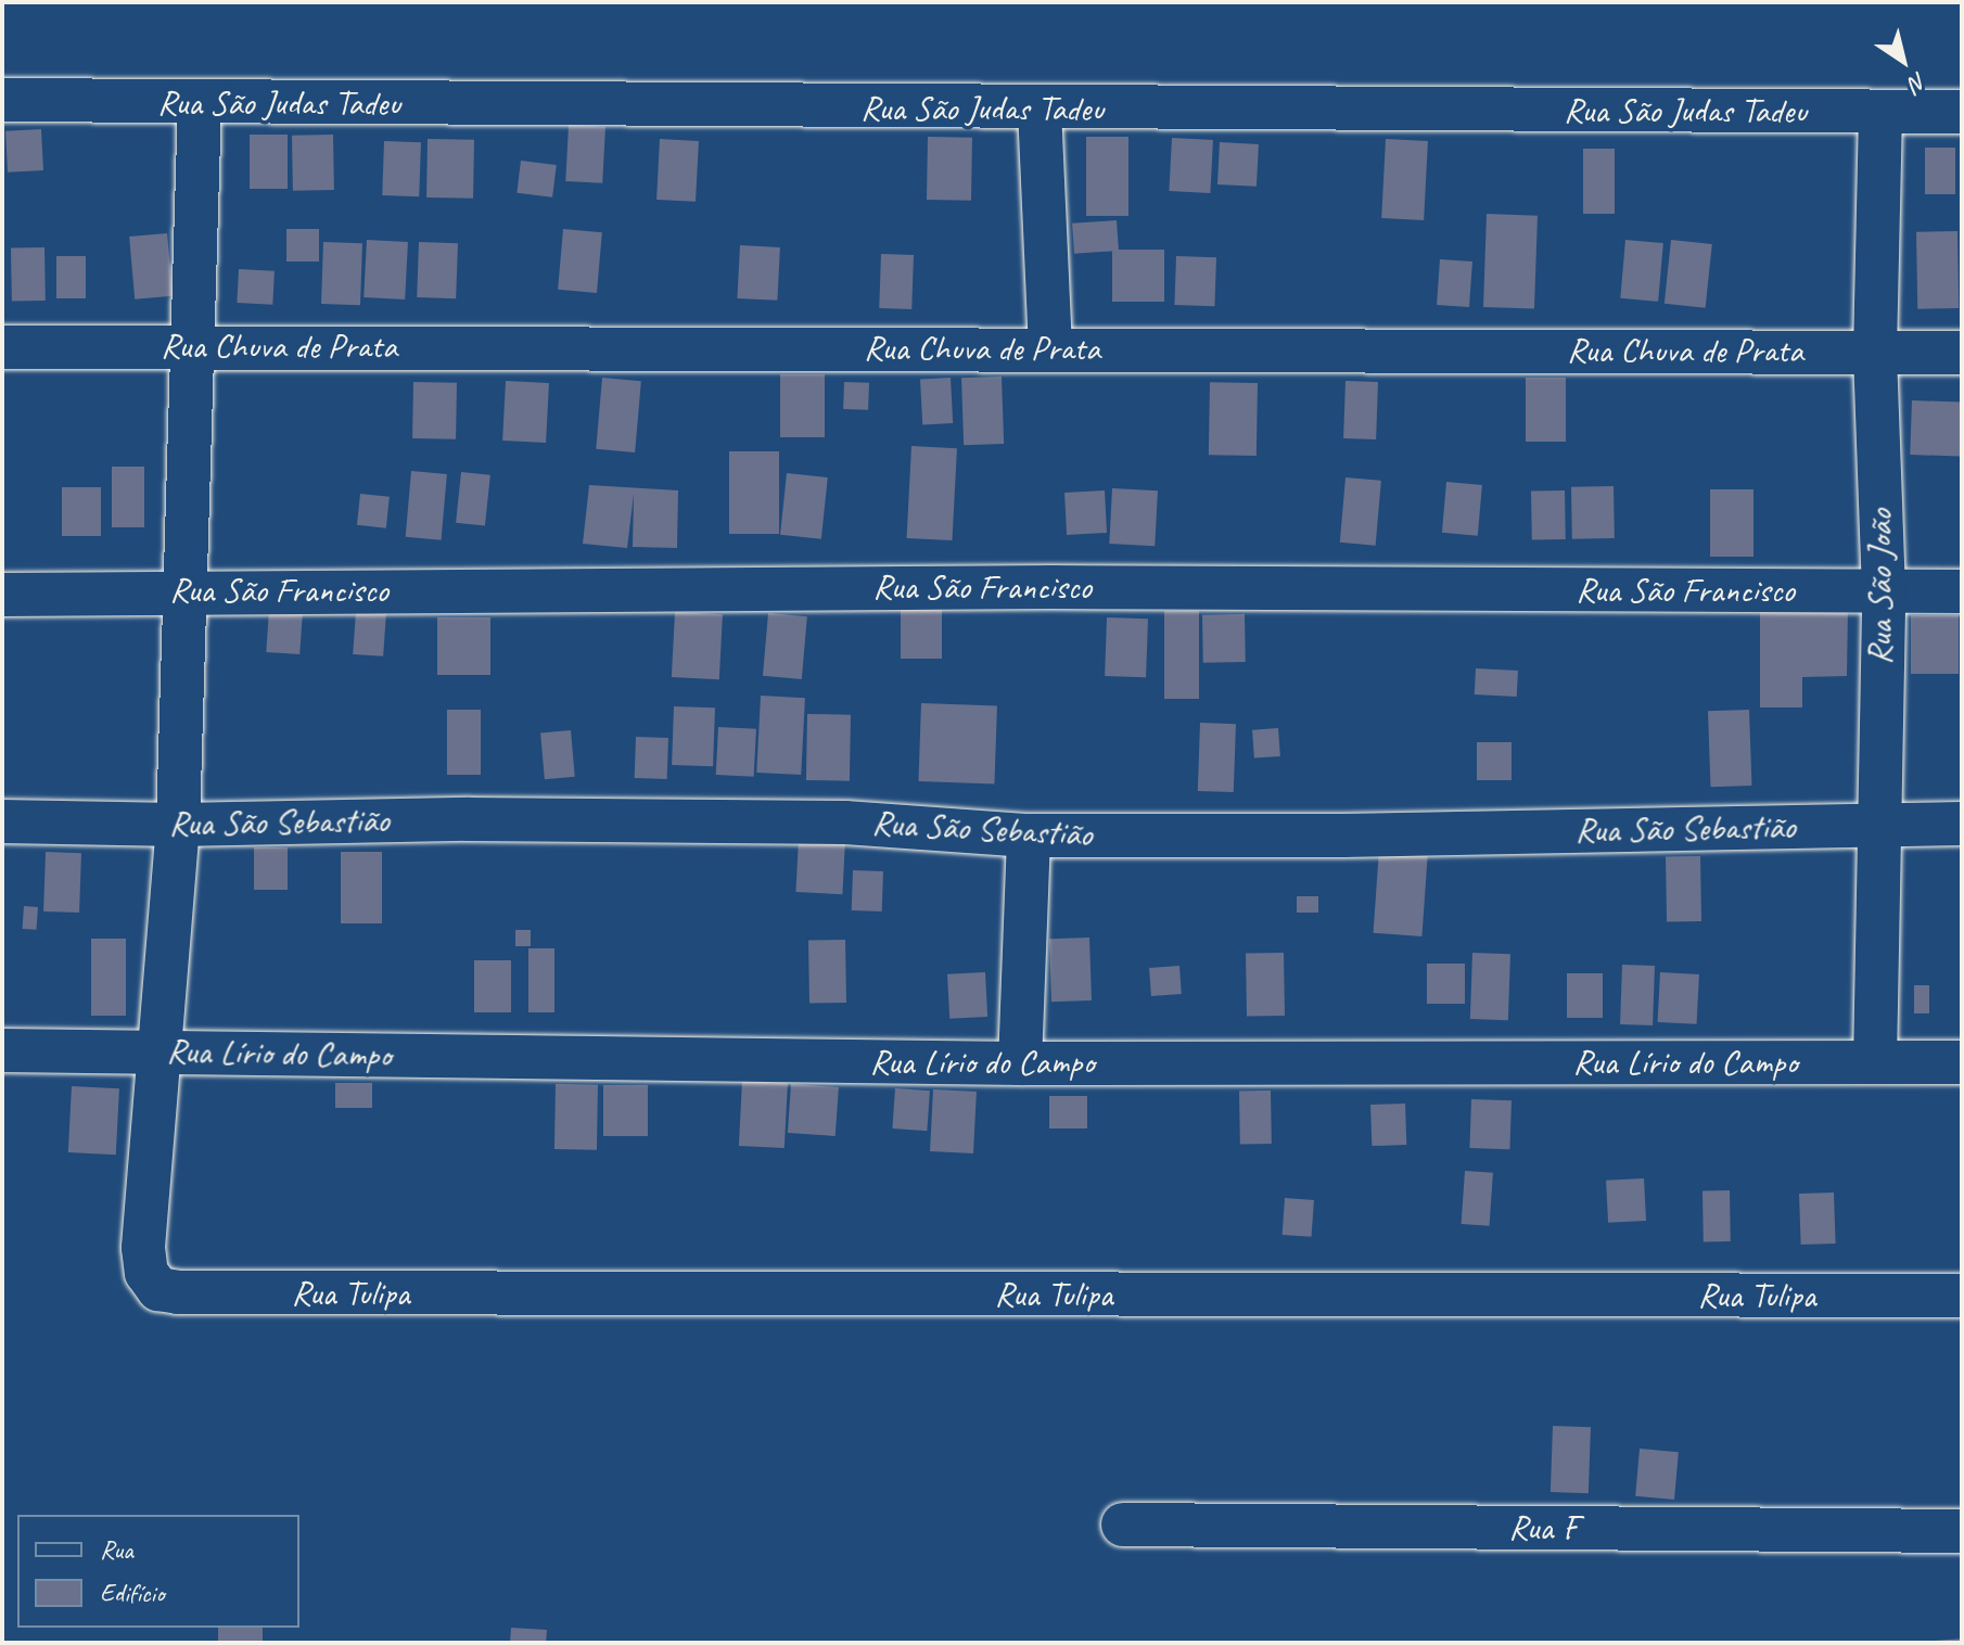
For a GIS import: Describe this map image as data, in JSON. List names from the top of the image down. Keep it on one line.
{"streets":{"street":["Rua São Judas Tadeu","Rua Chuva de Prata","Rua São Francisco","Rua São João","Rua São Sebastião","Rua Lírio do Campo","Rua Tulipa","Rua F"]},"crossings":[["Rua São Judas Tadeu","Rua São João"],["Rua Chuva de Prata","Rua São João"],["Rua São Francisco","Rua São João"],["Rua São João","Rua São Sebastião"],["Rua São João","Rua Lírio do Campo"],["Rua Lírio do Campo","Rua Tulipa"]],"legend":["Rua","Edifício"],"north":"bottom right"}
